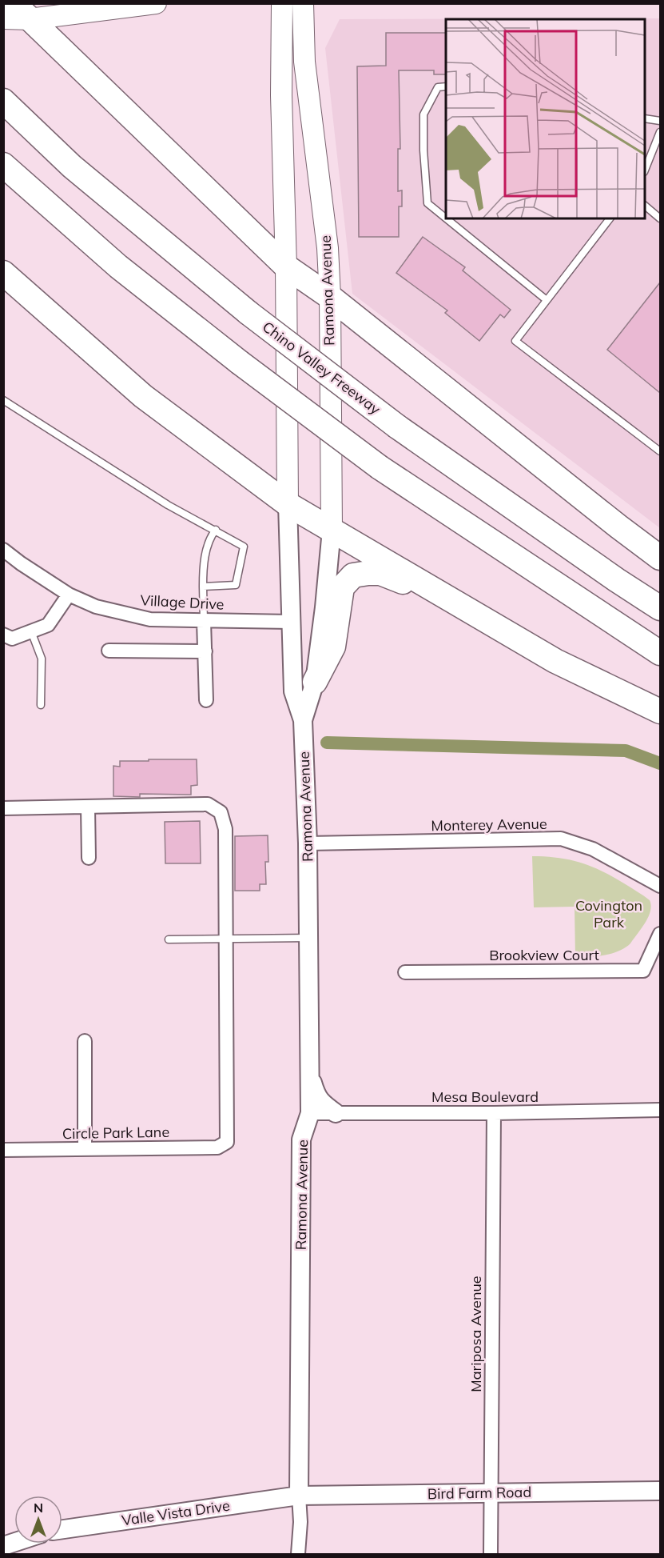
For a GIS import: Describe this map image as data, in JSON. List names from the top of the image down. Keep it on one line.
{"streets":{"highway":["Chino Valley Freeway"],"main road":["Ramona Avenue"],"street":["Village Drive","Monterey Avenue","Brookview Court","Mesa Boulevard","Circle Park Lane","Mariposa Avenue","Bird Farm Road","Valle Vista Drive"]},"crossings":[["Ramona Avenue","Village Drive"],["Ramona Avenue","Monterey Avenue"],["Ramona Avenue","Mesa Boulevard"],["Ramona Avenue","Bird Farm Road"],["Ramona Avenue","Valle Vista Drive"],["Mesa Boulevard","Mariposa Avenue"],["Mariposa Avenue","Bird Farm Road"],["Bird Farm Road","Valle Vista Drive"]],"parks":["Covington Park"],"north":"top"}
